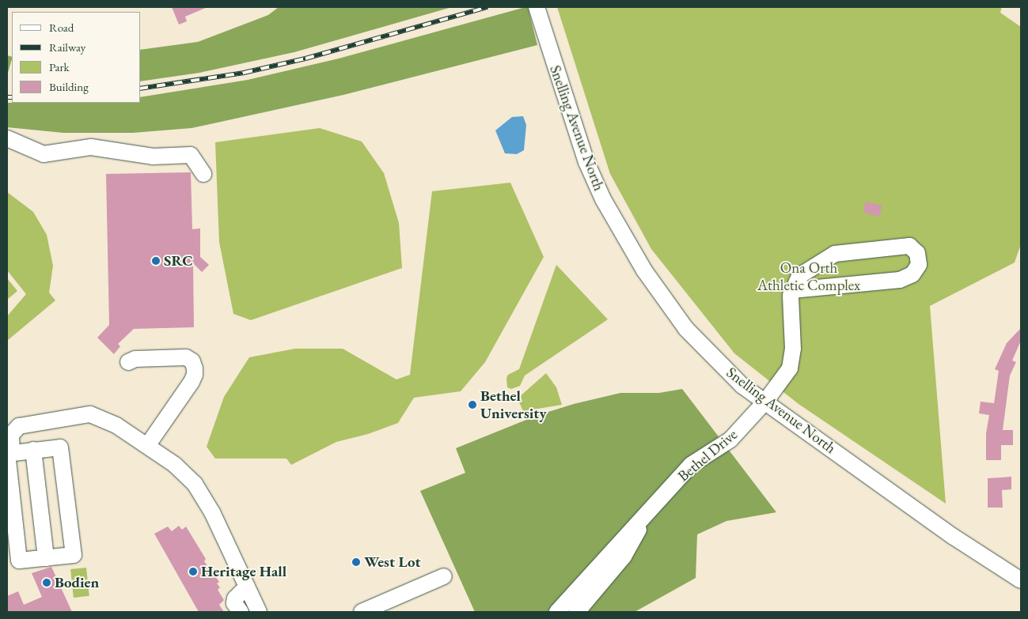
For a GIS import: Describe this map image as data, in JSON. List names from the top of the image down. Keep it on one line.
{"streets":{"street":["Snelling Avenue North","Bethel Drive"]},"crossings":[["Snelling Avenue North","Bethel Drive"]],"parks":["Ona Orth Athletic Complex"],"places":["SRC","Bethel University","West Lot","Heritage Hall","Bodien"],"legend":["Road","Railway","Park","Building"]}
